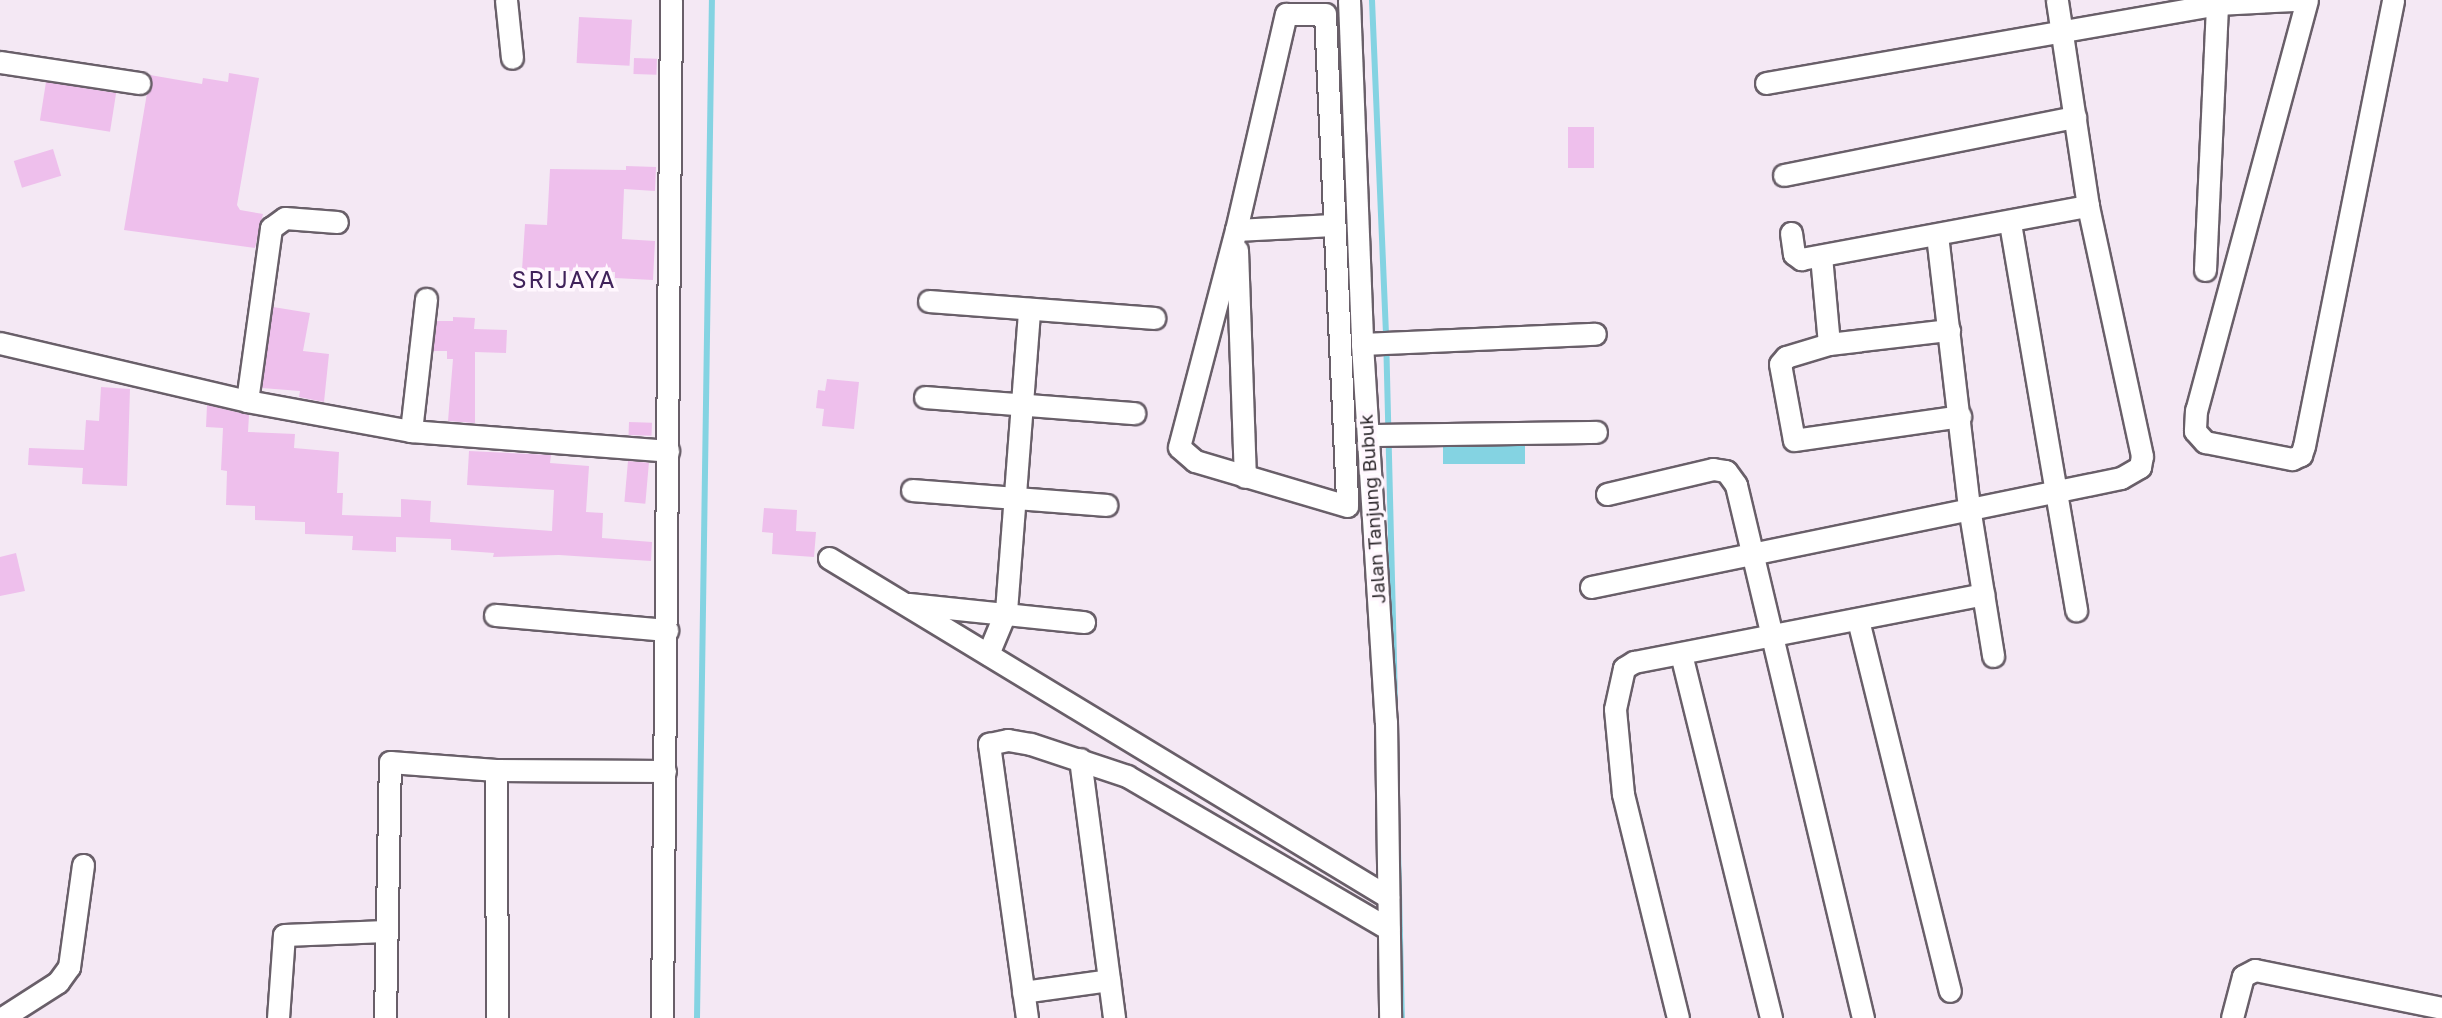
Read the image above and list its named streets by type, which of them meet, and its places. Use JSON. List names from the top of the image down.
{
  "streets": {
    "street": ["Jalan Tanjung Bubuk"]
  },
  "districts": ["SRIJAYA"]
}
